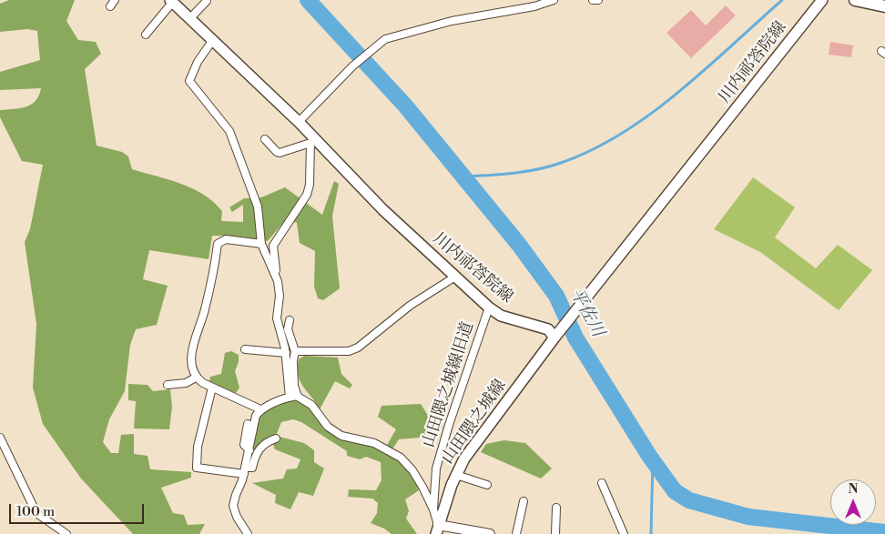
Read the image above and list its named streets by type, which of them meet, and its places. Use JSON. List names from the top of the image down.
{
  "streets": {
    "main road": ["川内祁答院線", "山田隈之城線"],
    "street": ["山田隈之城線旧道"]
  },
  "crossings": [
    ["川内祁答院線", "山田隈之城線旧道"],
    ["川内祁答院線", "山田隈之城線"],
    ["山田隈之城線旧道", "山田隈之城線"]
  ],
  "water": ["平佐川"],
  "scale_bar": "100 m",
  "north": "top"
}
